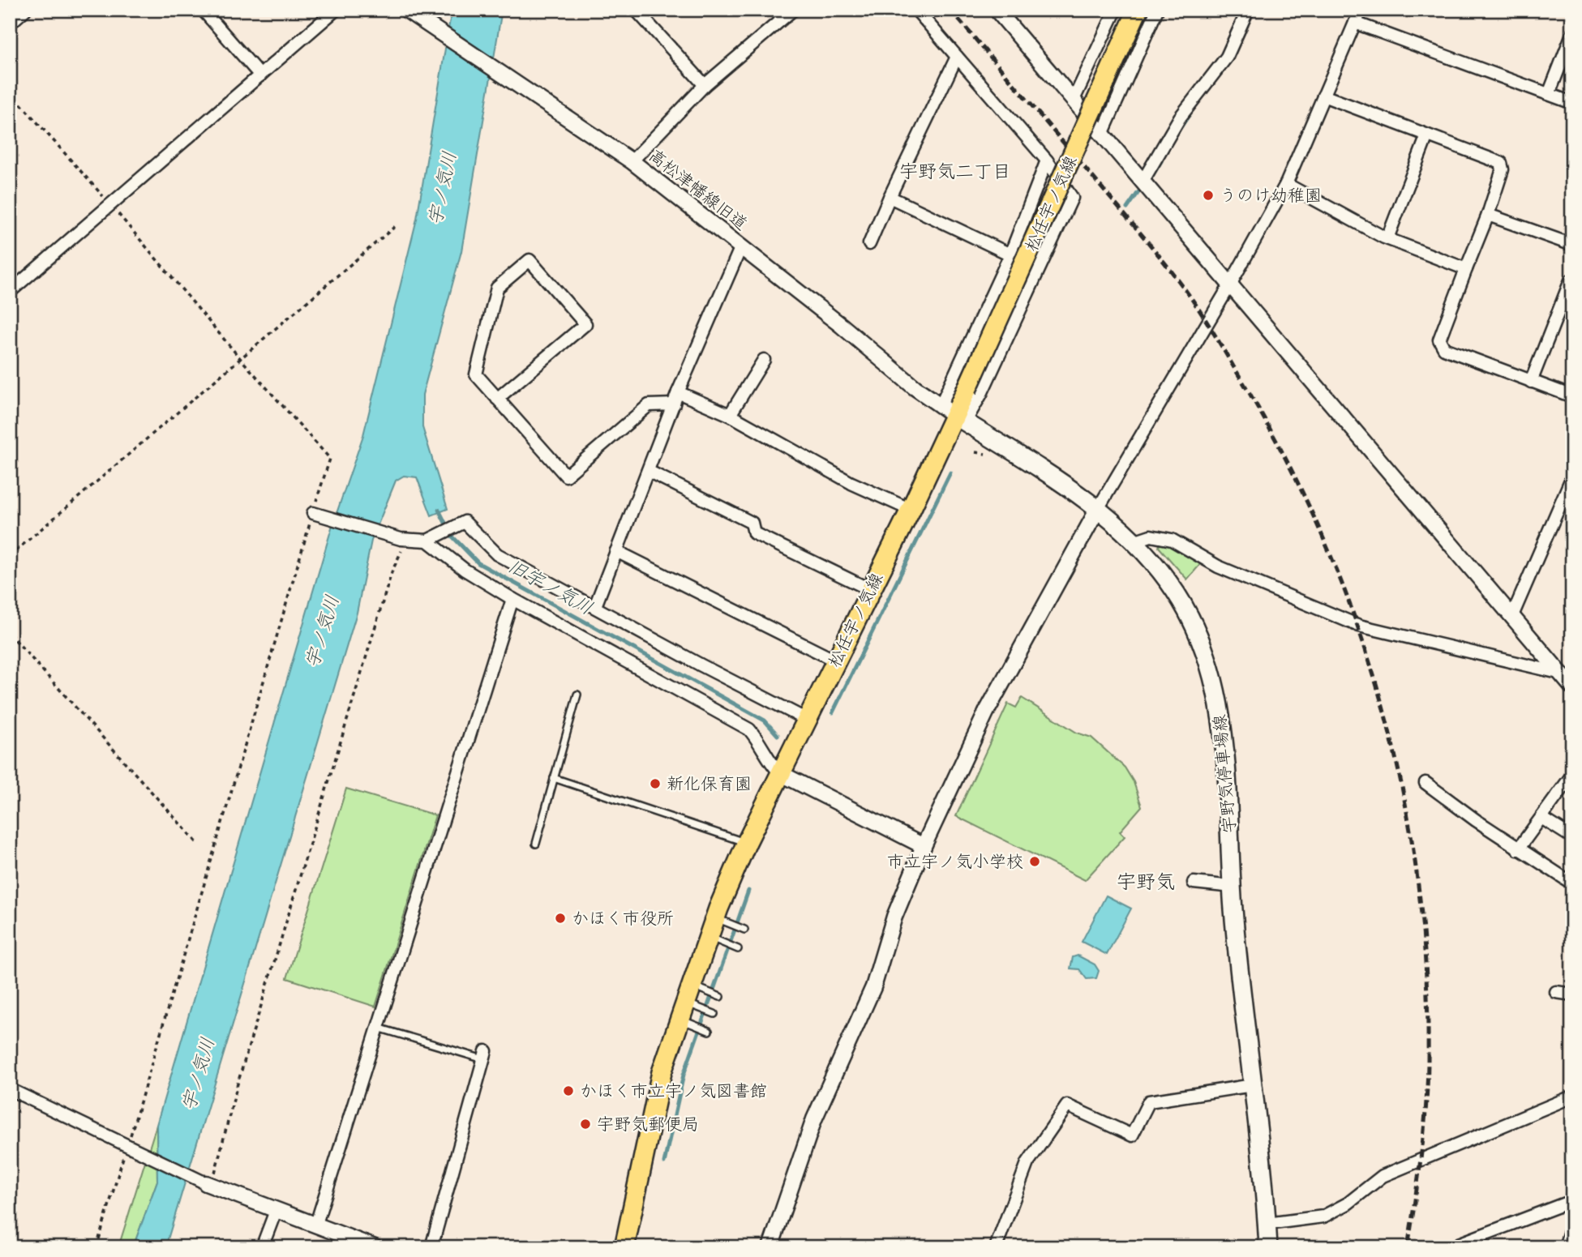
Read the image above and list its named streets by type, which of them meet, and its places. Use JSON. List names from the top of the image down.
{
  "streets": {
    "main road": ["松任宇ノ気線", "宇野気停車場線"],
    "street": ["高松津幡線旧道"]
  },
  "crossings": [
    ["高松津幡線旧道", "松任宇ノ気線"],
    ["高松津幡線旧道", "宇野気停車場線"],
    ["松任宇ノ気線", "宇野気停車場線"]
  ],
  "districts": ["宇野気二丁目", "宇野気"],
  "water": ["宇ノ気川", "旧宇ノ気川"],
  "places": [
    "うのけ幼稚園",
    "新化保育園",
    "市立宇ノ気小学校",
    "かほく市役所",
    "かほく市立宇ノ気図書館",
    "宇野気郵便局"
  ]
}
